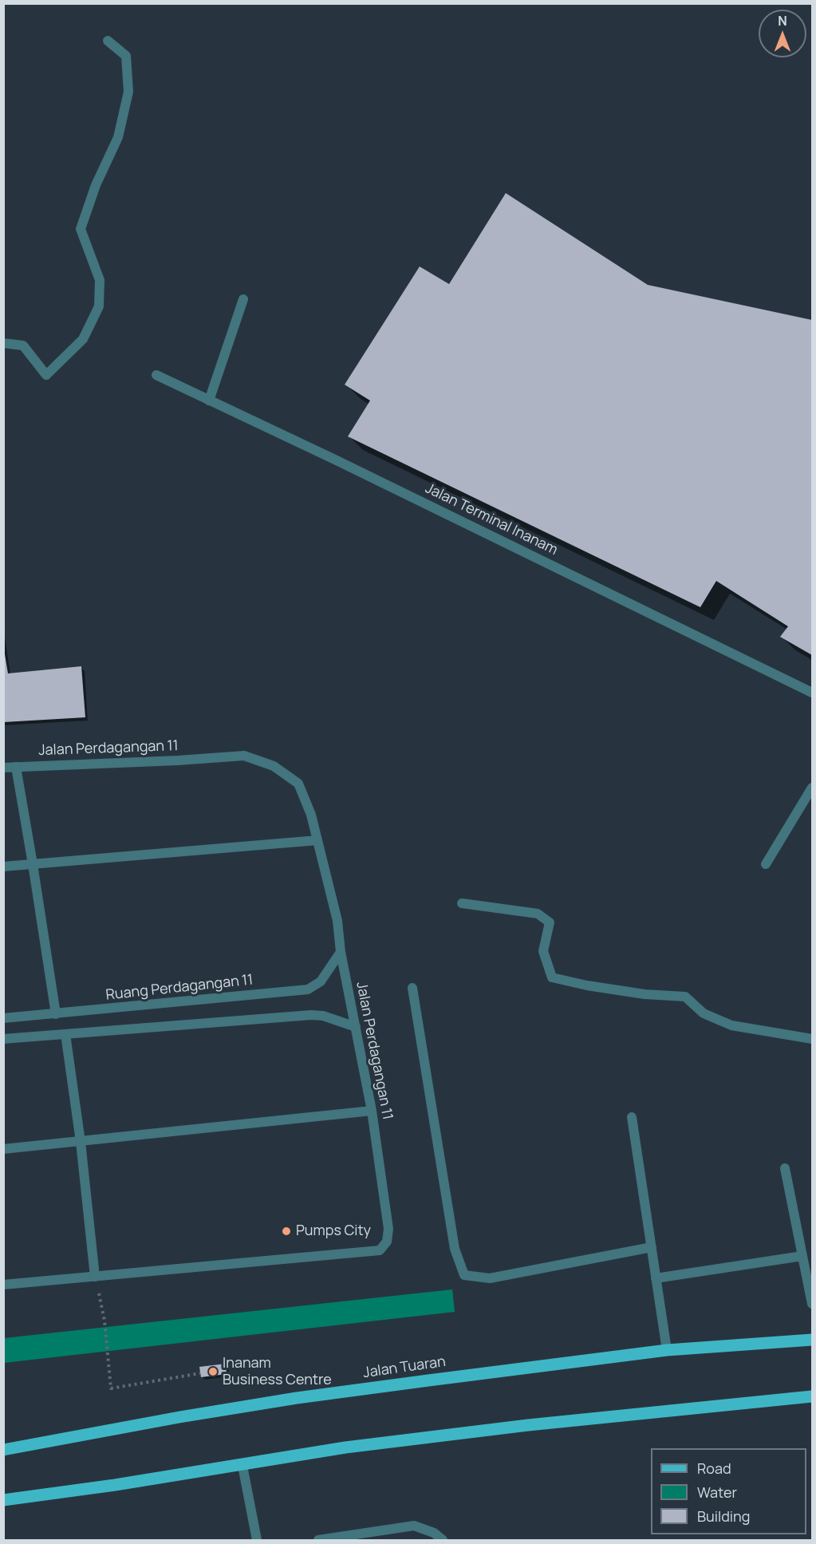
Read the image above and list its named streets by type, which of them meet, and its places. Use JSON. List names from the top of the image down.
{
  "streets": {
    "main road": ["Jalan Tuaran"],
    "street": ["Jalan Terminal Inanam", "Jalan Perdagangan 11", "Ruang Perdagangan 11"]
  },
  "crossings": [
    ["Jalan Perdagangan 11", "Ruang Perdagangan 11"]
  ],
  "places": ["Pumps City", "Inanam Business Centre"],
  "legend": ["Road", "Water", "Building"],
  "north": "top"
}
